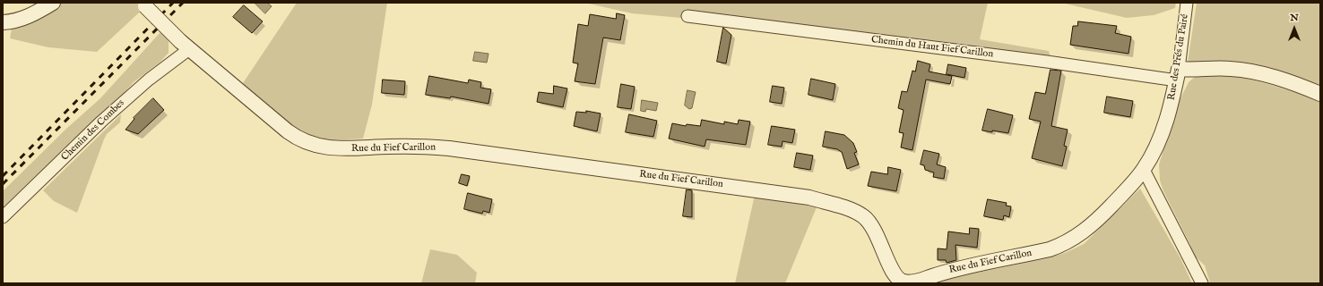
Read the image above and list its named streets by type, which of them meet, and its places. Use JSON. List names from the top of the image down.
{
  "streets": {
    "street": [
      "Chemin du Haut Fief Carillon",
      "Rue des Prés du Pairé",
      "Chemin des Combes",
      "Rue du Fief Carillon"
    ]
  },
  "crossings": [
    ["Chemin du Haut Fief Carillon", "Rue des Prés du Pairé"],
    ["Rue des Prés du Pairé", "Rue du Fief Carillon"],
    ["Chemin des Combes", "Rue du Fief Carillon"]
  ],
  "north": "top"
}
